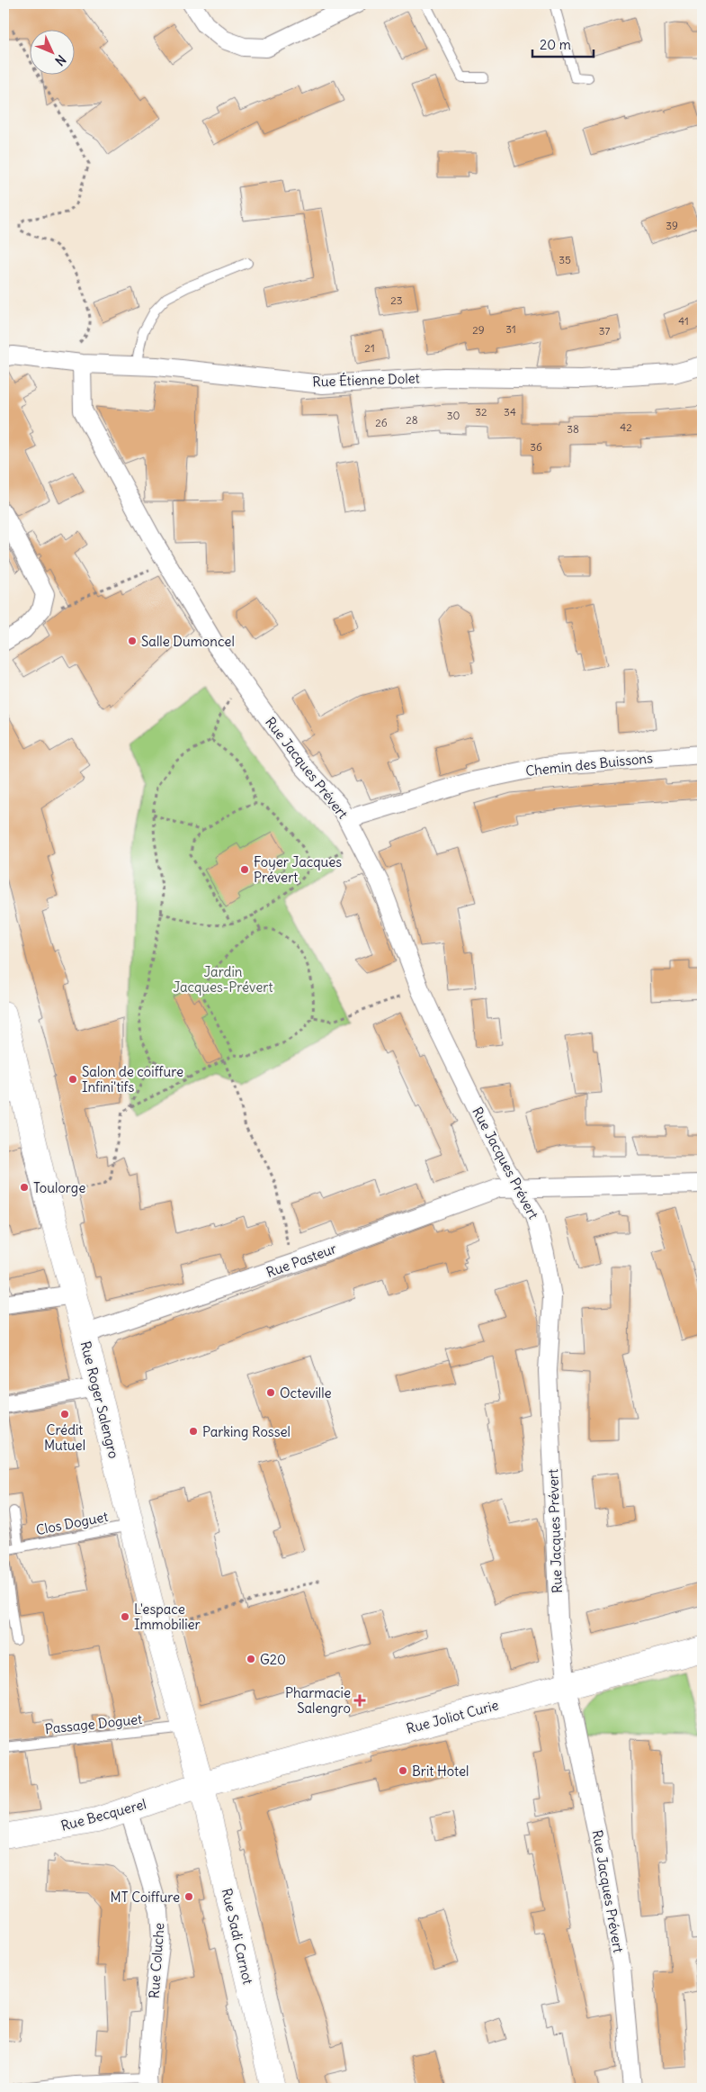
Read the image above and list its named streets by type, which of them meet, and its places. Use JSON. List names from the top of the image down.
{
  "streets": {
    "main road": [
      "Rue Roger Salengro",
      "Rue Joliot Curie",
      "Rue Becquerel",
      "Rue Sadi Carnot"
    ],
    "street": [
      "Rue Étienne Dolet",
      "Chemin des Buissons",
      "Rue Jacques Prévert",
      "Rue Pasteur",
      "Rue Coluche"
    ],
    "lane": ["Clos Doguet", "Passage Doguet"]
  },
  "crossings": [
    ["Rue Étienne Dolet", "Rue Jacques Prévert"],
    ["Chemin des Buissons", "Rue Jacques Prévert"],
    ["Rue Jacques Prévert", "Rue Pasteur"],
    ["Rue Jacques Prévert", "Rue Joliot Curie"],
    ["Rue Pasteur", "Rue Roger Salengro"],
    ["Rue Roger Salengro", "Clos Doguet"],
    ["Rue Roger Salengro", "Rue Joliot Curie"],
    ["Rue Roger Salengro", "Passage Doguet"],
    ["Rue Roger Salengro", "Rue Becquerel"],
    ["Rue Roger Salengro", "Rue Sadi Carnot"],
    ["Rue Joliot Curie", "Rue Becquerel"],
    ["Rue Joliot Curie", "Rue Sadi Carnot"],
    ["Rue Becquerel", "Rue Sadi Carnot"],
    ["Rue Becquerel", "Rue Coluche"]
  ],
  "parks": ["Jardin Jacques-Prévert"],
  "places": {
    "other": [
      "Salle Dumoncel",
      "Foyer Jacques Prévert",
      "Salon de coiffure Infini'tifs",
      "Toulorge",
      "Octeville",
      "Crédit Mutuel",
      "Parking Rossel",
      "L'espace Immobilier",
      "G20",
      "Brit Hotel",
      "MT Coiffure"
    ],
    "health": ["Pharmacie Salengro"]
  },
  "house_numbers": [
    "39",
    "35",
    "23",
    "41",
    "31",
    "29",
    "37",
    "21",
    "32",
    "34",
    "30",
    "28",
    "26",
    "42",
    "38",
    "36"
  ],
  "scale_bar": "20 m",
  "north": "bottom right"
}
